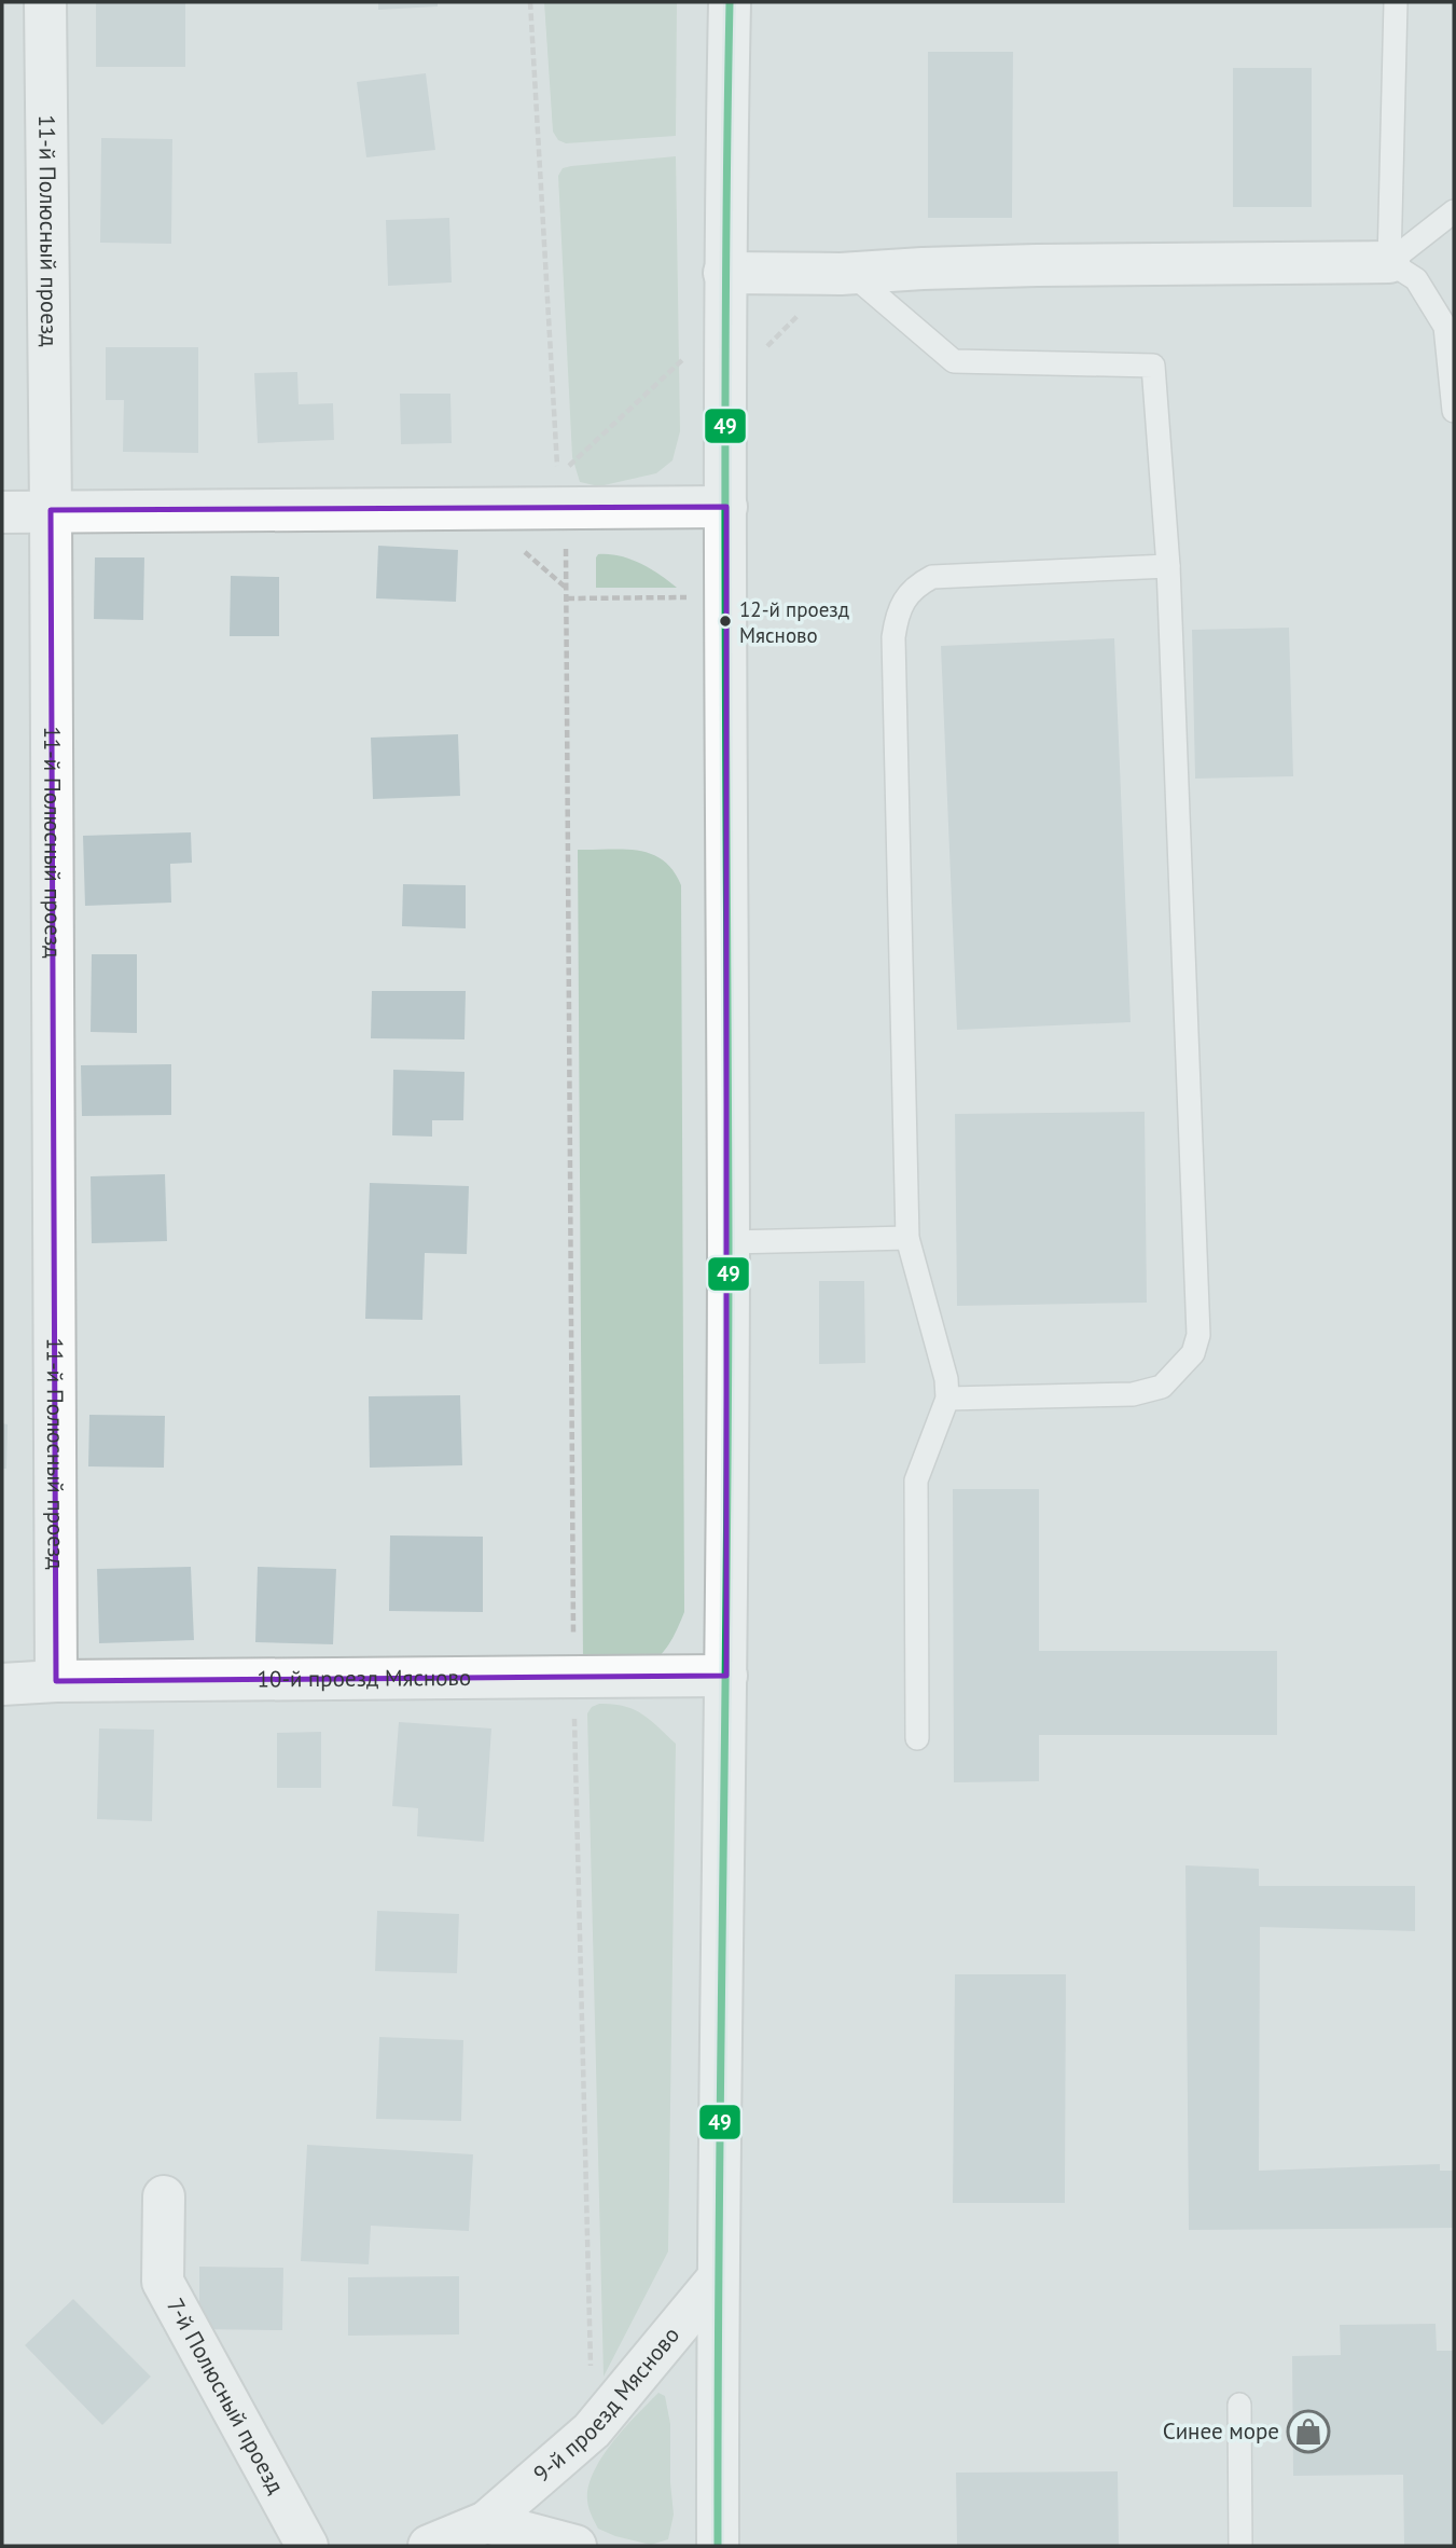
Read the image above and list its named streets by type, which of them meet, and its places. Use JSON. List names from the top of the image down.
{
  "streets": {
    "street": [
      "11-й Полюсный проезд",
      "10-й проезд Мясново",
      "7-й Полюсный проезд",
      "9-й проезд Мясново"
    ]
  },
  "crossings": [
    ["11-й Полюсный проезд", "10-й проезд Мясново"]
  ],
  "places": {
    "other": ["12-й проезд Мясново"],
    "shop": ["Синее море"]
  },
  "lines": ["transit line 49"]
}
